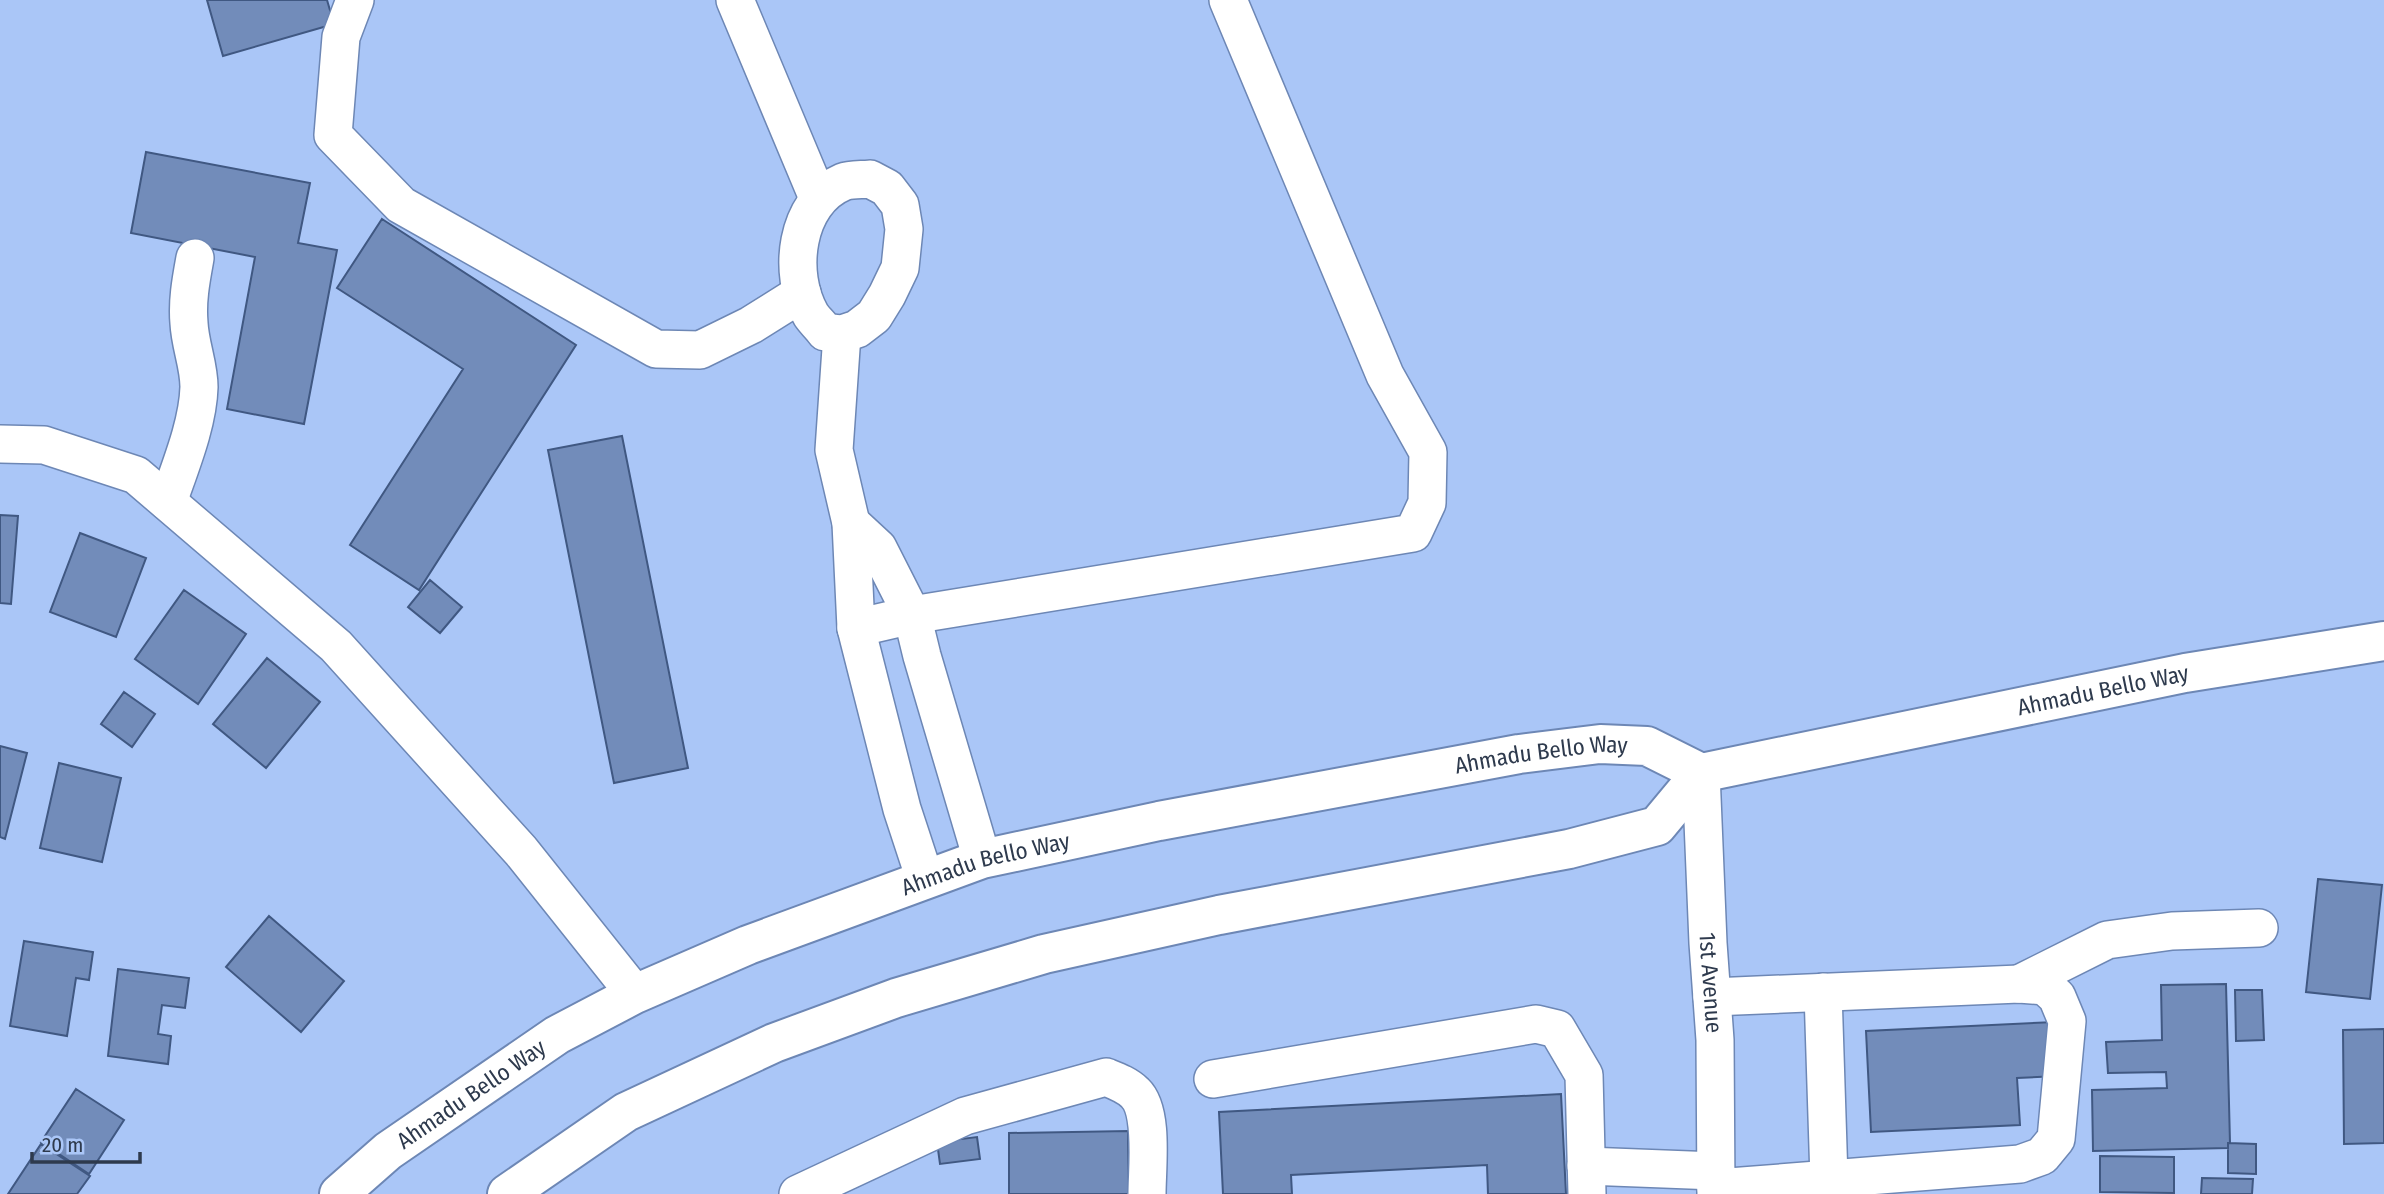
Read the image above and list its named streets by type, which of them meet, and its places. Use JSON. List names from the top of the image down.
{
  "streets": {
    "main road": ["Ahmadu Bello Way"],
    "street": ["1st Avenue"]
  },
  "crossings": [
    ["Ahmadu Bello Way", "1st Avenue"]
  ],
  "scale_bar": "20 m"
}
